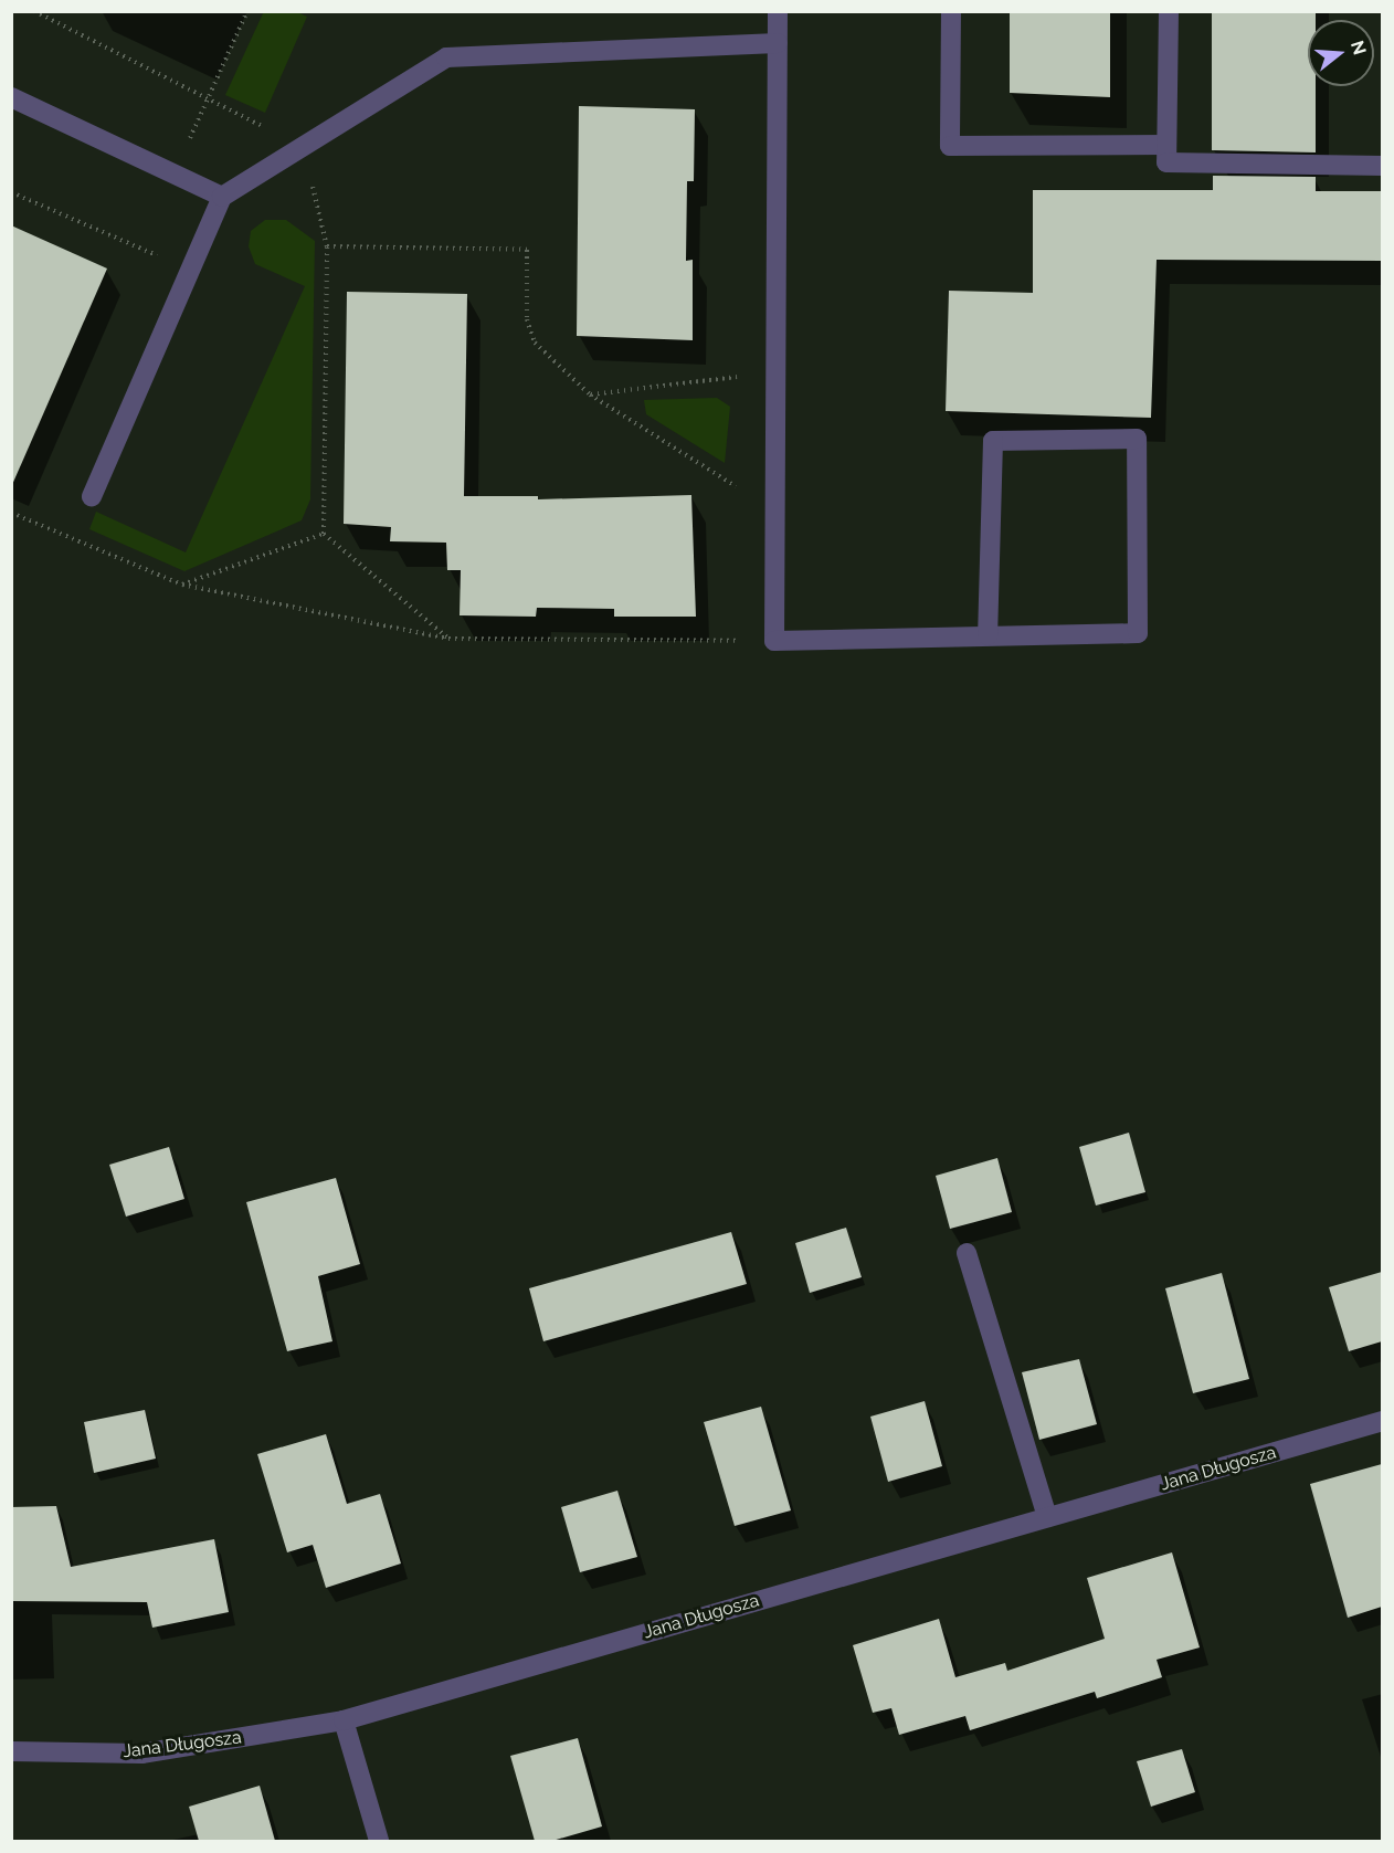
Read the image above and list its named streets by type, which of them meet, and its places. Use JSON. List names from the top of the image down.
{
  "streets": {
    "street": ["Jana Długosza"]
  },
  "north": "right"
}
